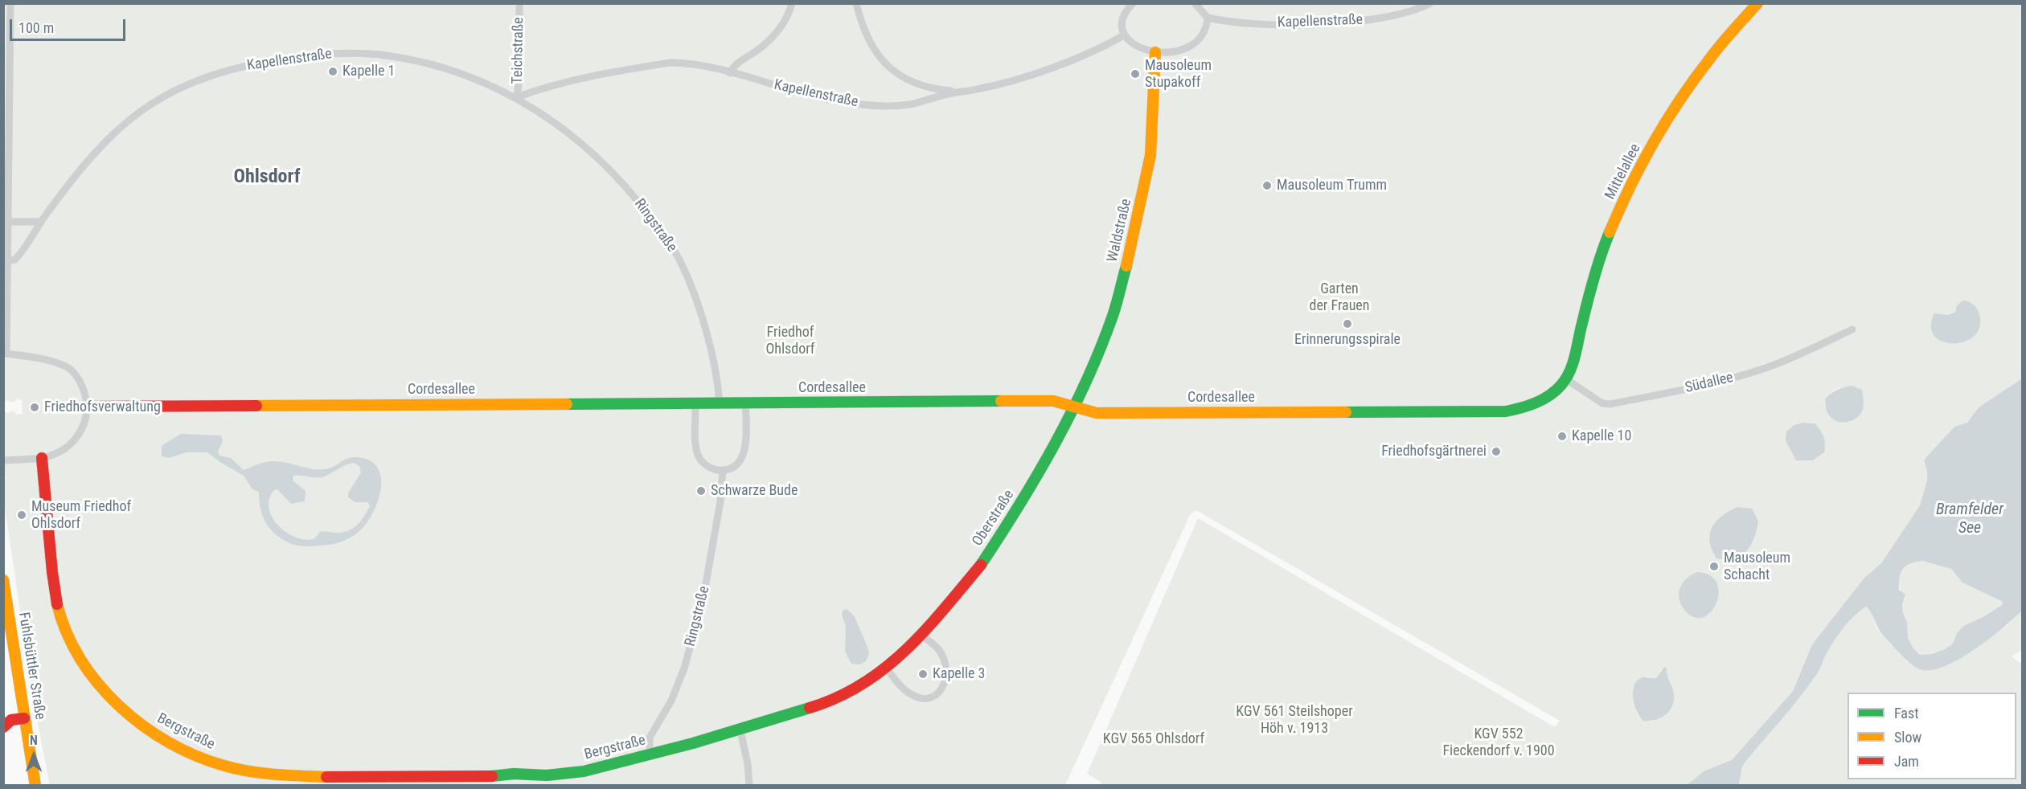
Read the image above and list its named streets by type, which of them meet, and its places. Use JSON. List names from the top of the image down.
{
  "streets": {
    "street": [
      "Kapellenstraße",
      "Teichstraße",
      "Mittelallee",
      "Ringstraße",
      "Waldstraße",
      "Südallee",
      "Cordesallee",
      "Oberstraße",
      "Fuhlsbüttler Straße",
      "Bergstraße"
    ]
  },
  "crossings": [
    ["Kapellenstraße", "Teichstraße"],
    ["Kapellenstraße", "Ringstraße"],
    ["Teichstraße", "Ringstraße"],
    ["Mittelallee", "Südallee"],
    ["Mittelallee", "Cordesallee"],
    ["Ringstraße", "Cordesallee"],
    ["Ringstraße", "Bergstraße"],
    ["Waldstraße", "Cordesallee"],
    ["Waldstraße", "Oberstraße"],
    ["Südallee", "Cordesallee"],
    ["Cordesallee", "Oberstraße"],
    ["Oberstraße", "Bergstraße"]
  ],
  "districts": ["Ohlsdorf"],
  "water": ["Bramfelder See"],
  "parks": [
    "Garten der Frauen",
    "Friedhof Ohlsdorf",
    "KGV 561 Steilshoper Höh v. 1913",
    "KGV 552 Fieckendorf v. 1900",
    "KGV 565 Ohlsdorf"
  ],
  "places": [
    "Kapelle 1",
    "Mausoleum Stupakoff",
    "Mausoleum Trumm",
    "Erinnerungsspirale",
    "Friedhofsverwaltung",
    "Kapelle 10",
    "Friedhofsgärtnerei",
    "Schwarze Bude",
    "Museum Friedhof Ohlsdorf",
    "Mausoleum Schacht",
    "Kapelle 3"
  ],
  "legend": ["Fast", "Slow", "Jam"],
  "scale_bar": "100 m",
  "north": "top"
}
